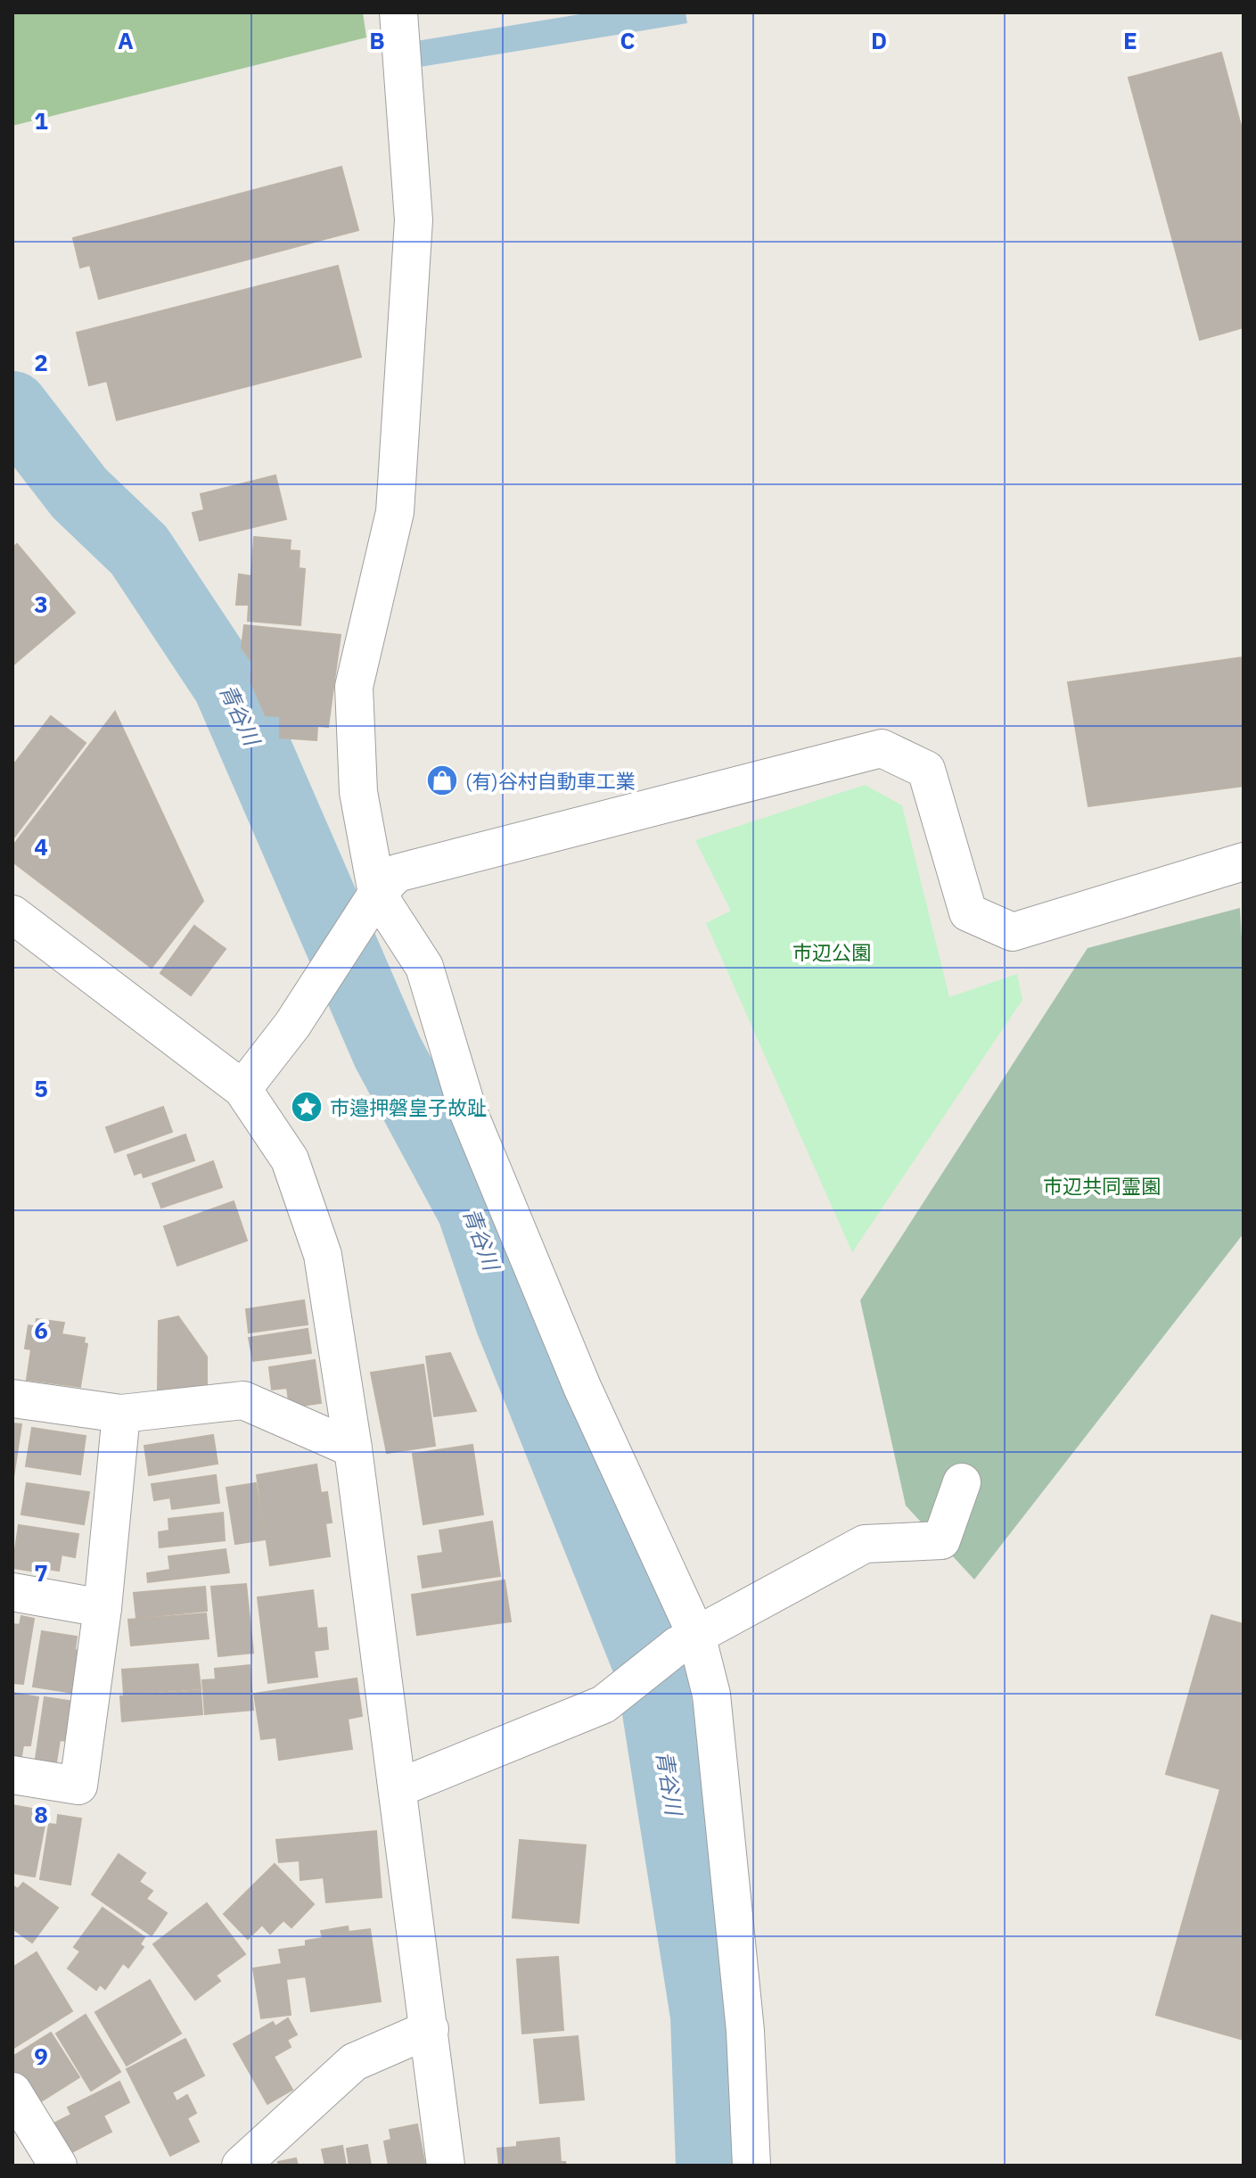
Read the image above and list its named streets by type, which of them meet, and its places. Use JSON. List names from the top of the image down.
{
  "water": ["青谷川"],
  "parks": ["市辺公園", "市辺共同霊園"],
  "places": {
    "shop": ["(有)谷村自動車工業"],
    "place": ["市邉押磐皇子故趾"]
  },
  "grid": {
    "columns": [
      "A",
      "B",
      "C",
      "D",
      "E"
    ],
    "rows": [
      "1",
      "2",
      "3",
      "4",
      "5",
      "6",
      "7",
      "8",
      "9"
    ]
  }
}
